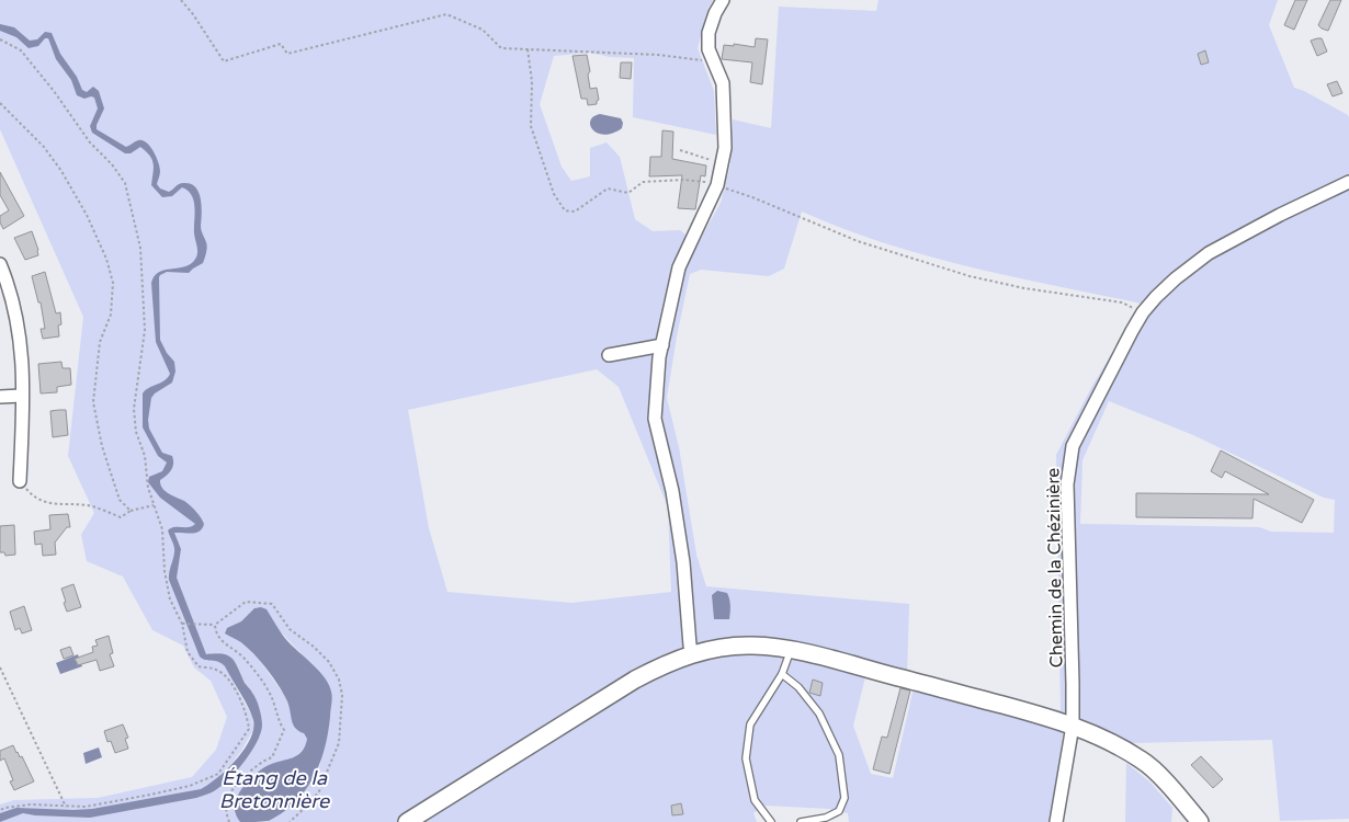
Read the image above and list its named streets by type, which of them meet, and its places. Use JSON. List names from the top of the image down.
{
  "streets": {
    "street": ["Chemin de la Chézinière"]
  },
  "water": ["Étang de la Bretonnière"]
}
